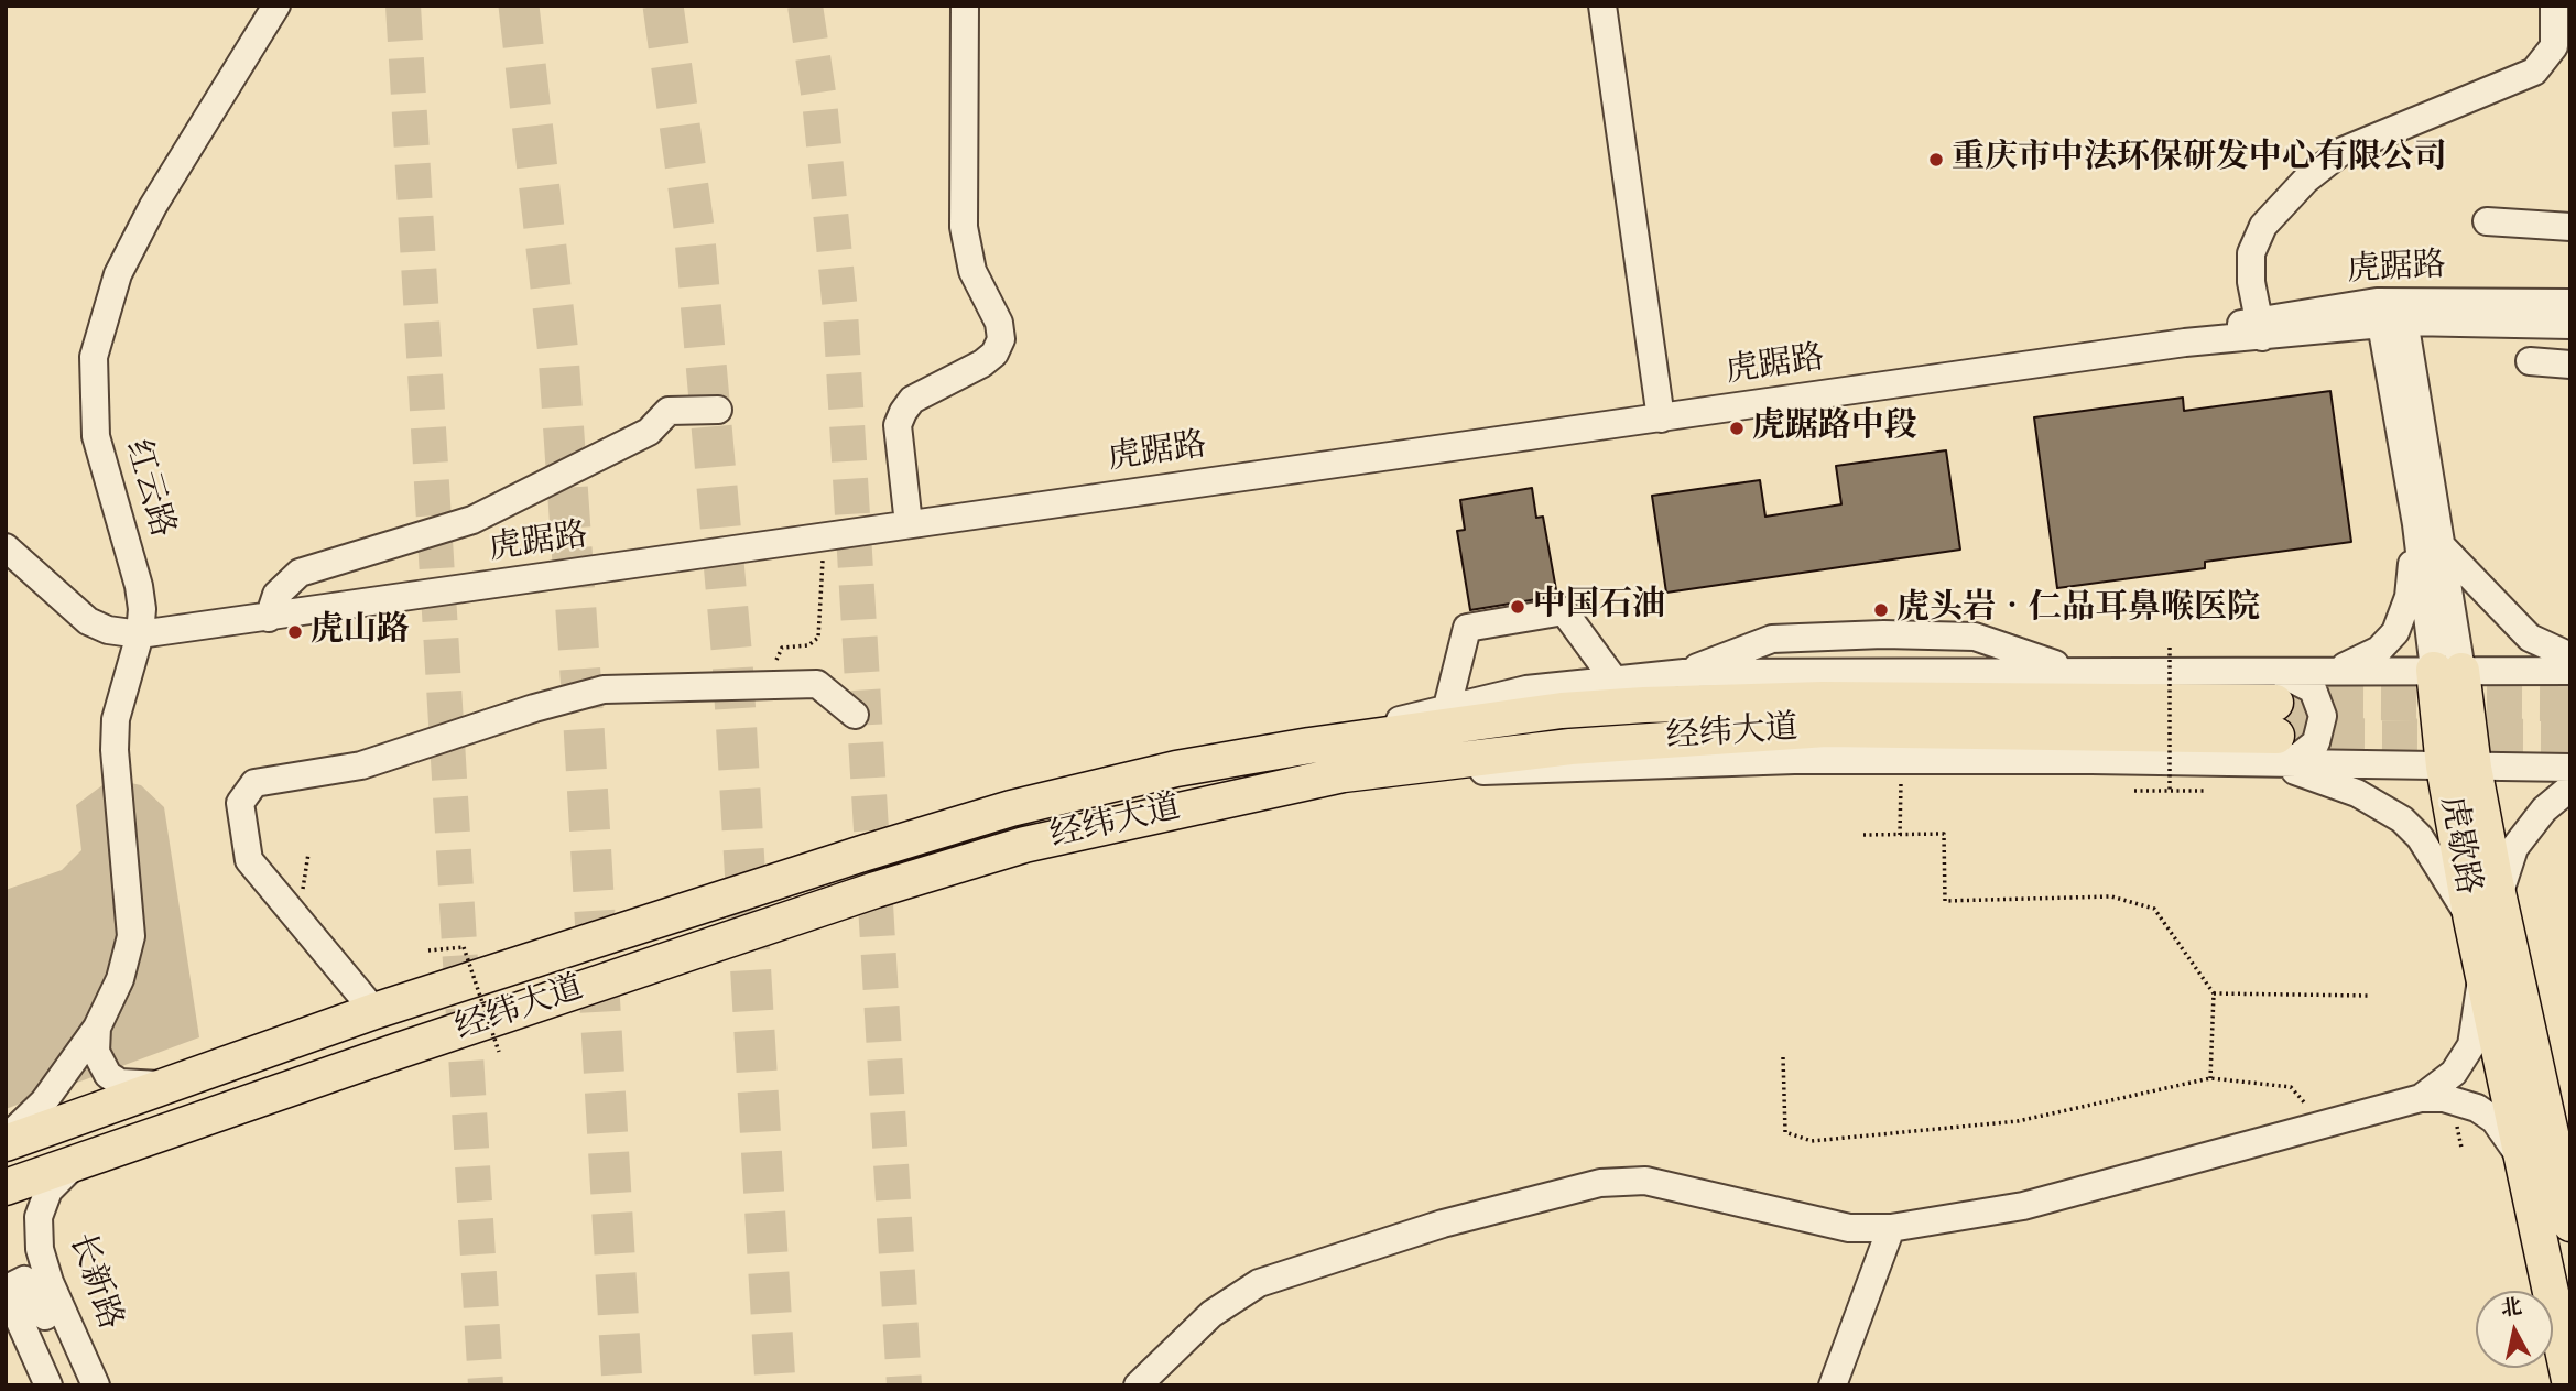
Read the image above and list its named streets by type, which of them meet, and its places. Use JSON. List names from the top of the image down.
{
  "streets": {
    "main road": ["经纬大道", "虎歇路"],
    "street": ["虎踞路", "红云路", "长新路"]
  },
  "crossings": [
    ["虎踞路", "红云路"],
    ["虎踞路", "虎歇路"],
    ["红云路", "经纬大道"],
    ["经纬大道", "长新路"]
  ],
  "places": [
    "重庆市中法环保研发中心有限公司",
    "虎踞路中段",
    "中国石油",
    "虎头岩‧仁品耳鼻喉医院",
    "虎山路"
  ],
  "north": "top"
}
